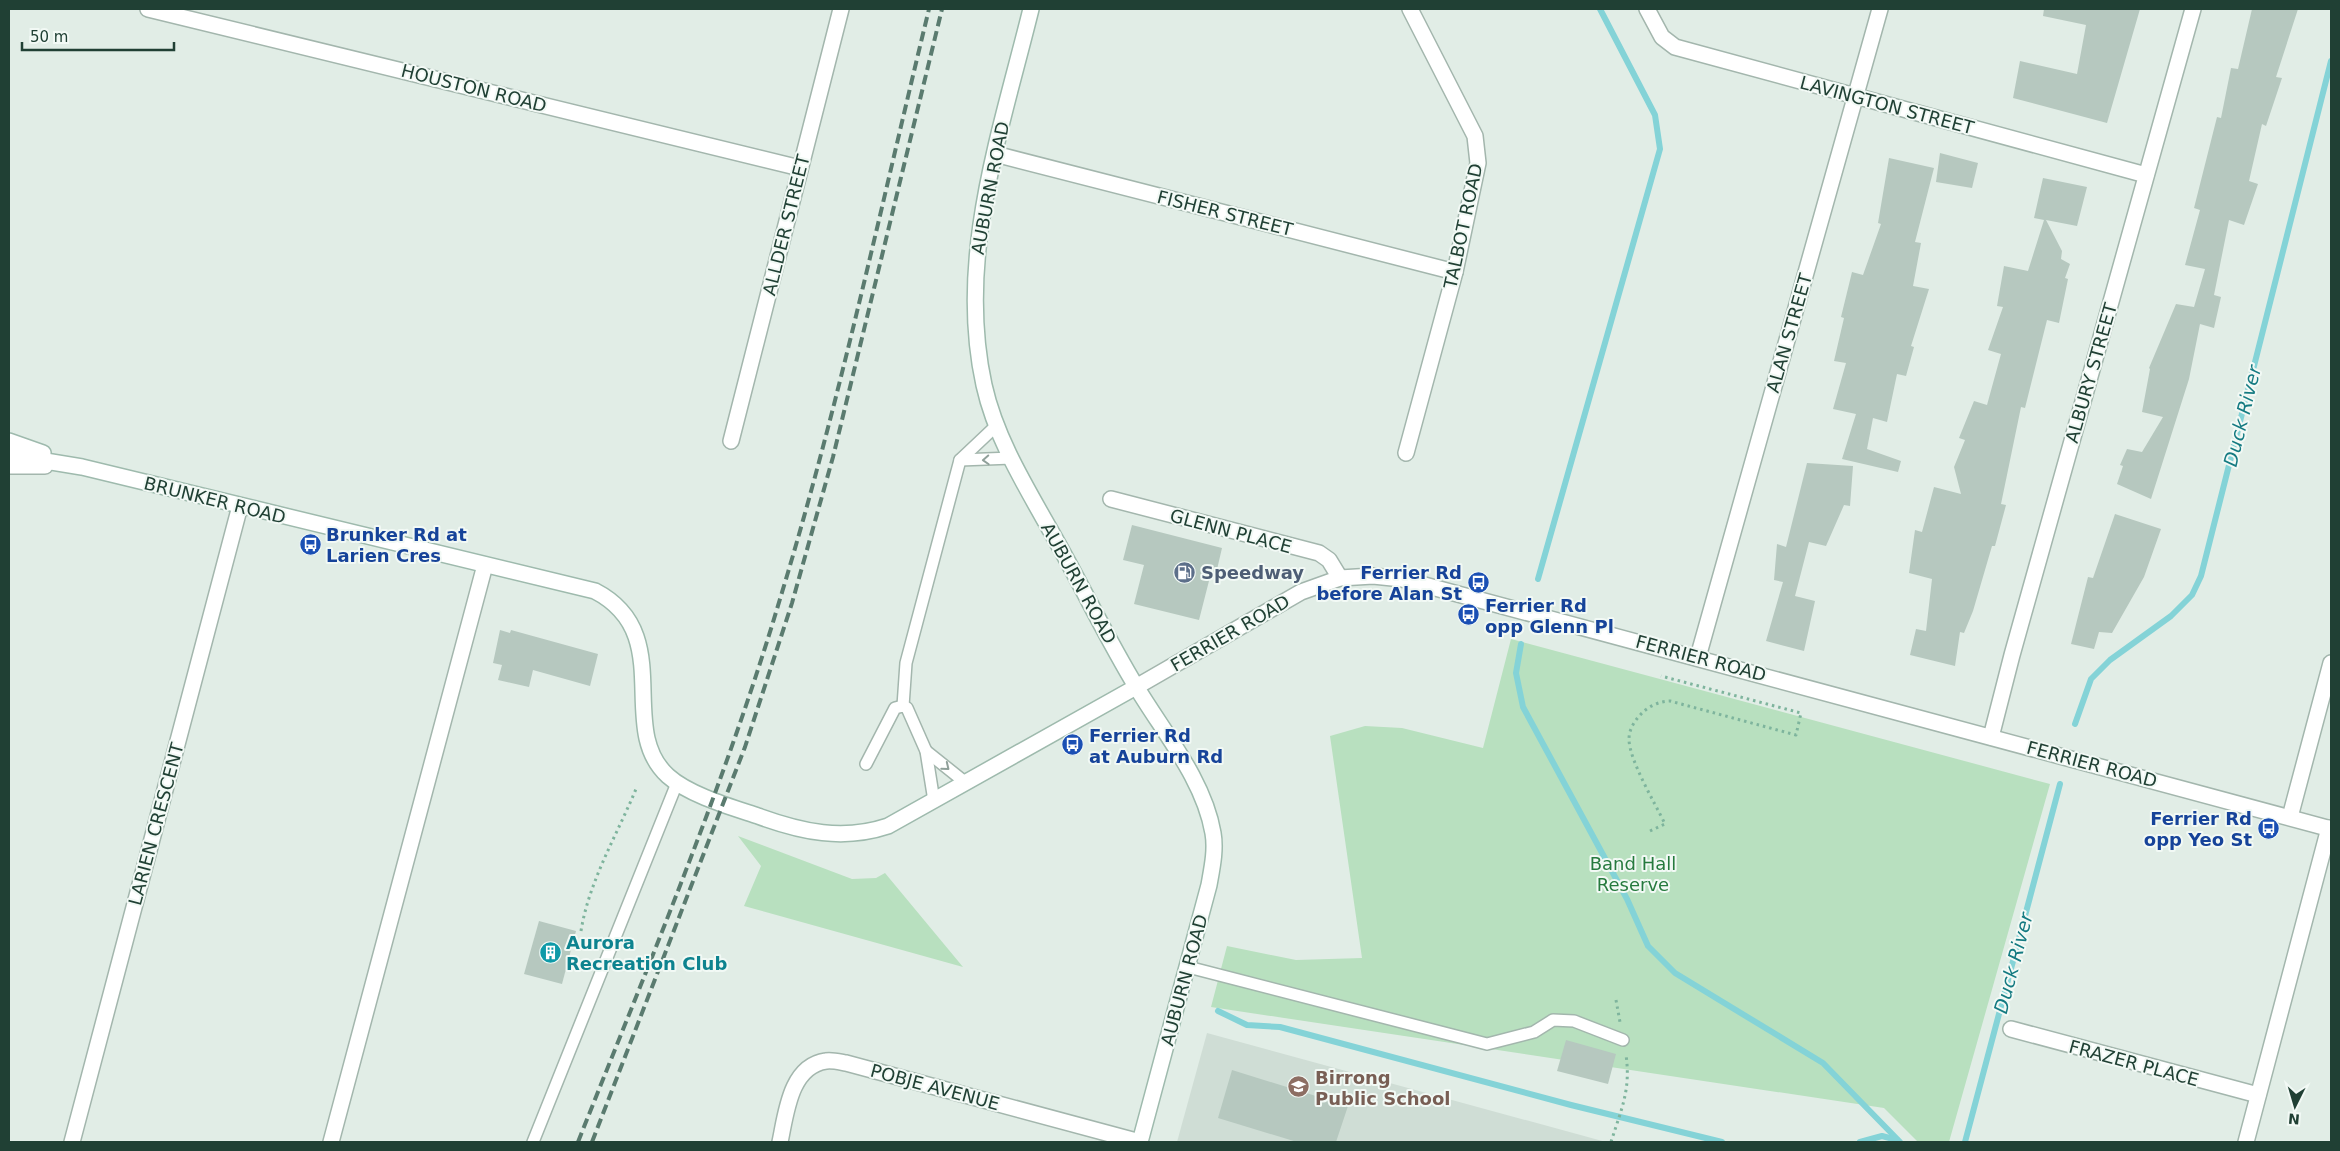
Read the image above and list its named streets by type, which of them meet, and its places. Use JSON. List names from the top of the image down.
{
  "streets": {
    "street": [
      "HOUSTON ROAD",
      "LAVINGTON STREET",
      "AUBURN ROAD",
      "FISHER STREET",
      "ALLDER STREET",
      "TALBOT ROAD",
      "ALAN STREET",
      "ALBURY STREET",
      "BRUNKER ROAD",
      "GLENN PLACE",
      "FERRIER ROAD",
      "LARIEN CRESCENT",
      "FRAZER PLACE",
      "POBJE AVENUE"
    ]
  },
  "crossings": [
    ["HOUSTON ROAD", "ALLDER STREET"],
    ["LAVINGTON STREET", "ALAN STREET"],
    ["LAVINGTON STREET", "ALBURY STREET"],
    ["AUBURN ROAD", "FISHER STREET"],
    ["AUBURN ROAD", "FERRIER ROAD"],
    ["AUBURN ROAD", "POBJE AVENUE"],
    ["FISHER STREET", "TALBOT ROAD"],
    ["ALAN STREET", "FERRIER ROAD"],
    ["ALBURY STREET", "FERRIER ROAD"],
    ["BRUNKER ROAD", "FERRIER ROAD"],
    ["BRUNKER ROAD", "LARIEN CRESCENT"],
    ["GLENN PLACE", "FERRIER ROAD"]
  ],
  "water": ["Duck River"],
  "parks": ["Band Hall Reserve"],
  "places": {
    "bus stop": [
      "Brunker Rd at Larien Cres",
      "Ferrier Rd before Alan St",
      "Ferrier Rd opp Glenn Pl",
      "Ferrier Rd at Auburn Rd",
      "Ferrier Rd opp Yeo St"
    ],
    "fuel station": ["Speedway"],
    "building": ["Aurora Recreation Club"],
    "school or university": ["Birrong Public School"]
  },
  "scale_bar": "50 m",
  "north": "bottom"
}
